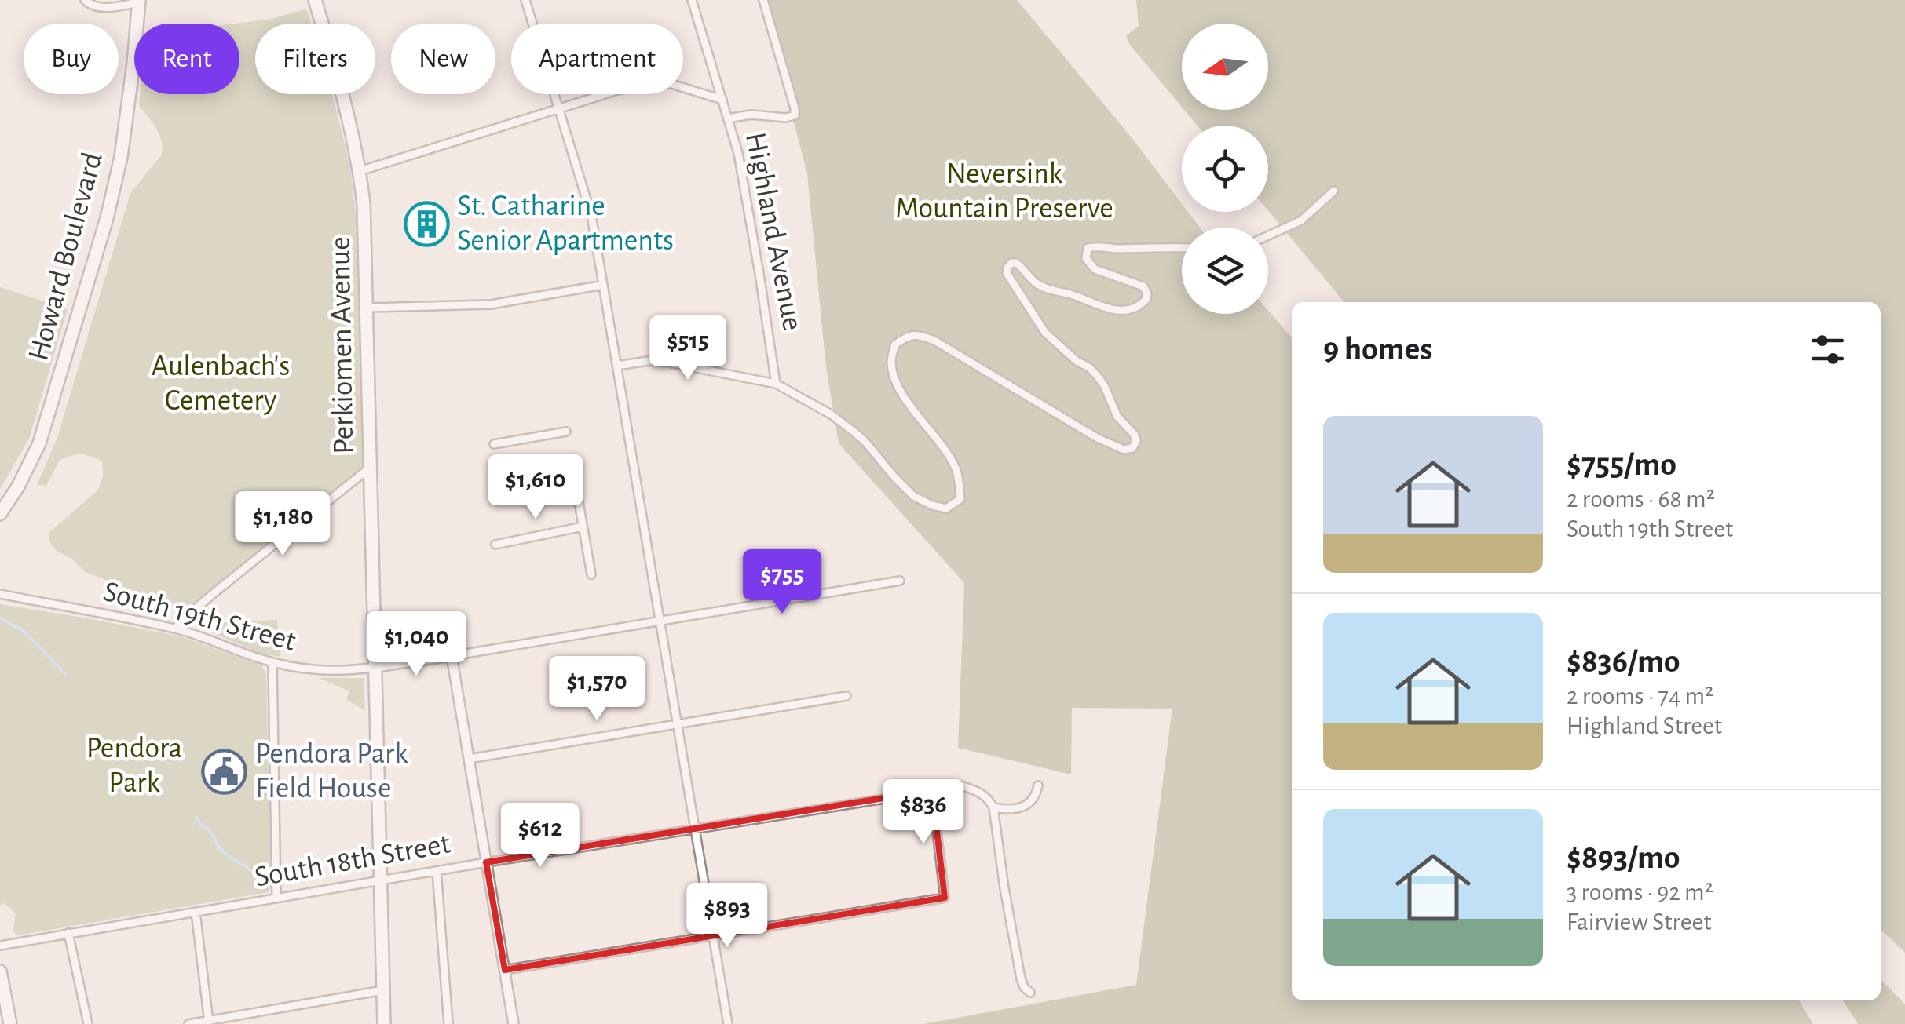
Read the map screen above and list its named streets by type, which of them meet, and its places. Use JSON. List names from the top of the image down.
{
  "streets": {
    "main road": ["Howard Boulevard", "Perkiomen Avenue"],
    "street": ["Highland Avenue", "South 19th Street", "South 18th Street"]
  },
  "crossings": [
    ["Perkiomen Avenue", "South 19th Street"],
    ["Perkiomen Avenue", "South 18th Street"]
  ],
  "parks": ["Neversink Mountain Preserve", "Aulenbach's Cemetery", "Pendora Park"],
  "places": {
    "building": ["St. Catharine Senior Apartments"],
    "public building": ["Pendora Park Field House"]
  },
  "north": "left",
  "page": {
    "chip": [
      "Buy",
      "Rent",
      "Filters",
      "New",
      "Apartment"
    ],
    "heading": "9 homes",
    "price": [
      "$515",
      "$1,610",
      "$1,180",
      "$755",
      "$1,040",
      "$1,570",
      "$836",
      "$612",
      "$893"
    ],
    "list": [
      {
        "name": "$755/mo",
        "note": "2 rooms · 68 m² · South 19th Street"
      },
      {
        "name": "$836/mo",
        "note": "2 rooms · 74 m² · Highland Street"
      },
      {
        "name": "$893/mo",
        "note": "3 rooms · 92 m² · Fairview Street"
      }
    ]
  }
}
